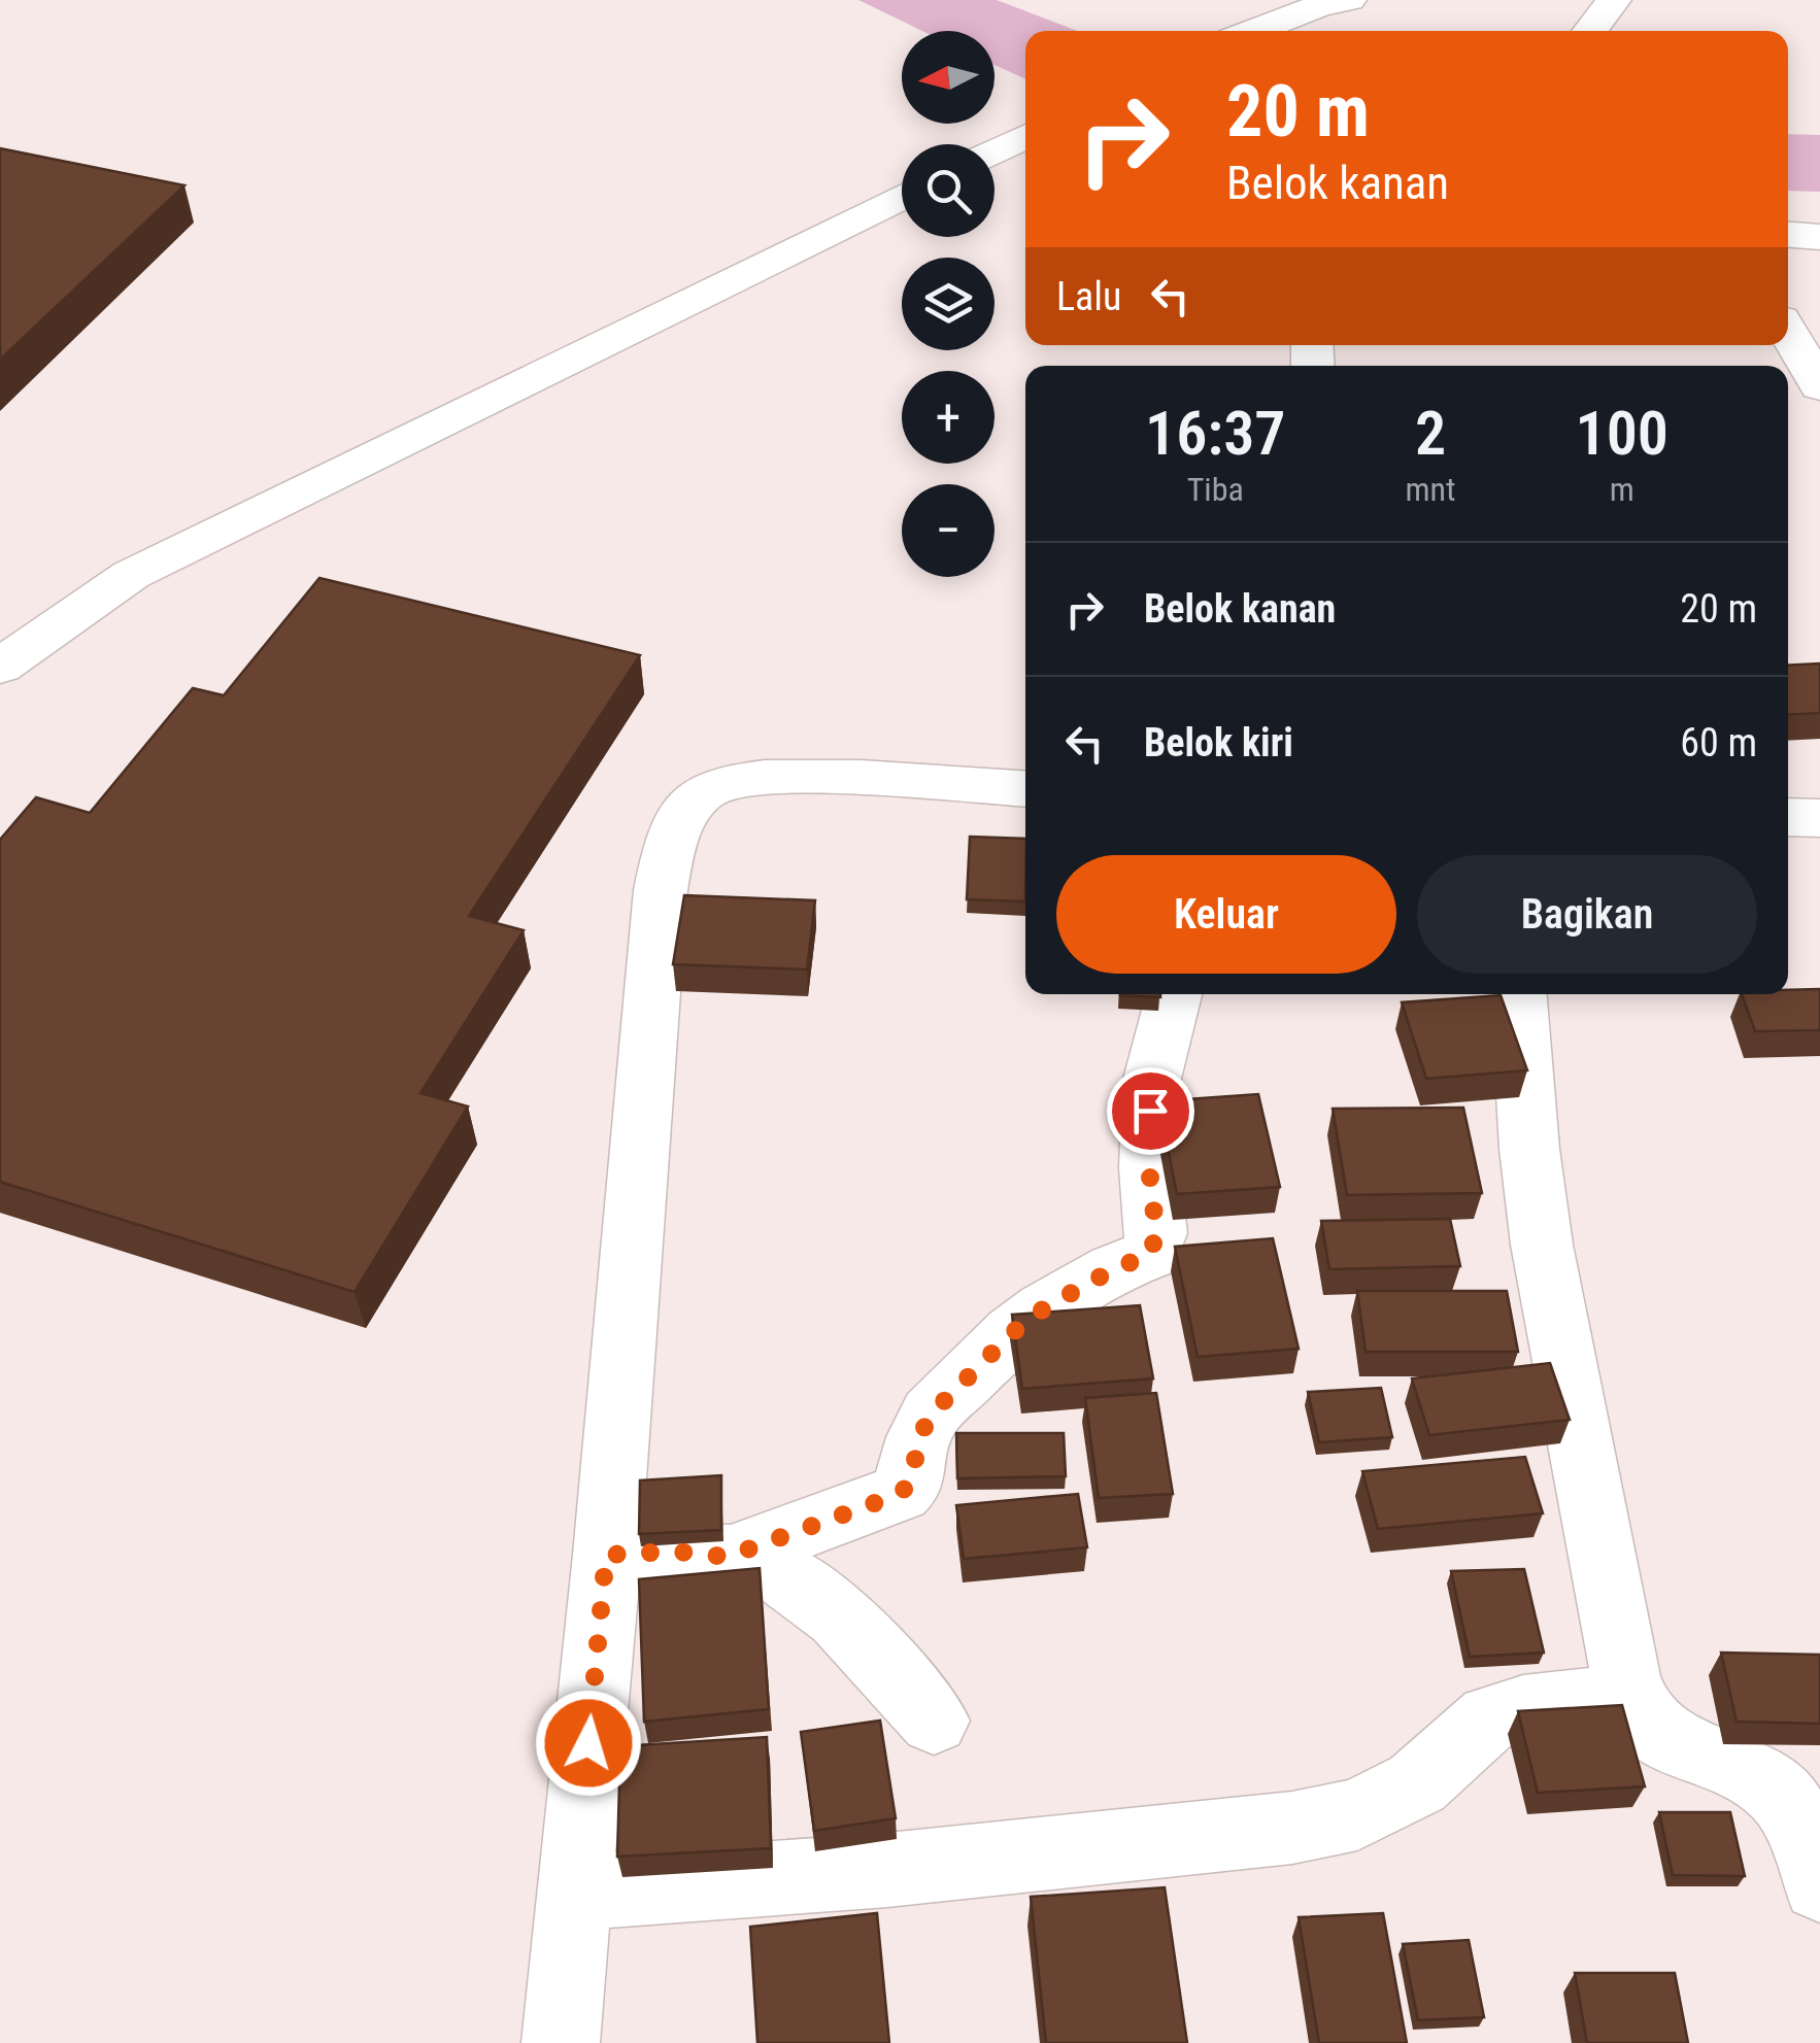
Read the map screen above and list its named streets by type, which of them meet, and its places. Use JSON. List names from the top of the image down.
{
  "north": "left",
  "page": {
    "map_buttons": ["+", "−"],
    "turn": ["20 m", "Belok kanan"],
    "then": "Lalu",
    "eta": [
      "16:37",
      "Tiba",
      "2",
      "mnt",
      "100",
      "m"
    ],
    "list": [
      {
        "name": "Belok kanan",
        "value": "20 m"
      },
      {
        "name": "Belok kiri",
        "value": "60 m"
      }
    ],
    "buttons": ["Keluar", "Bagikan"]
  }
}
